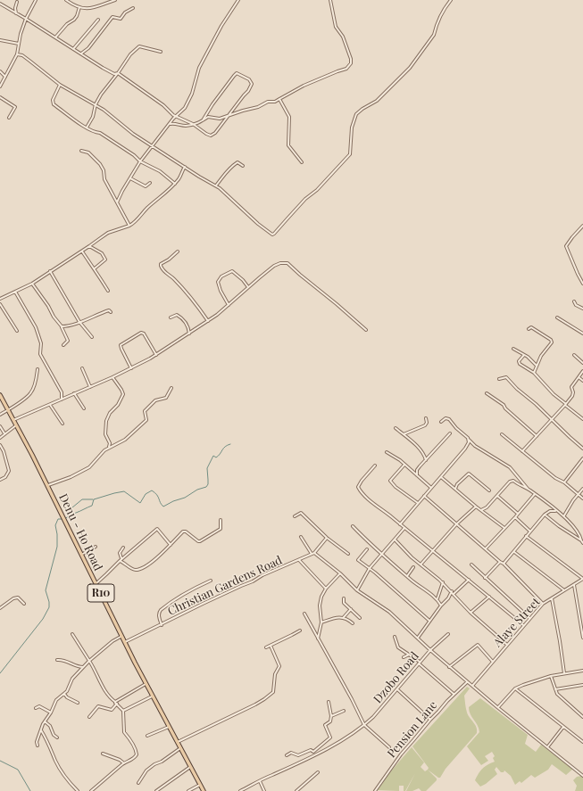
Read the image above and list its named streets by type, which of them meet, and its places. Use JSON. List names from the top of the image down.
{
  "streets": {
    "main road": ["Denu - Ho Road", "R10"],
    "street": [
      "Christian Gardens Road",
      "Alaye Street",
      "Dzobo Road",
      "Pension Lane"
    ]
  },
  "crossings": [
    ["Denu - Ho Road", "Christian Gardens Road"],
    ["Alaye Street", "Dzobo Road"],
    ["Dzobo Road", "Pension Lane"]
  ]
}
